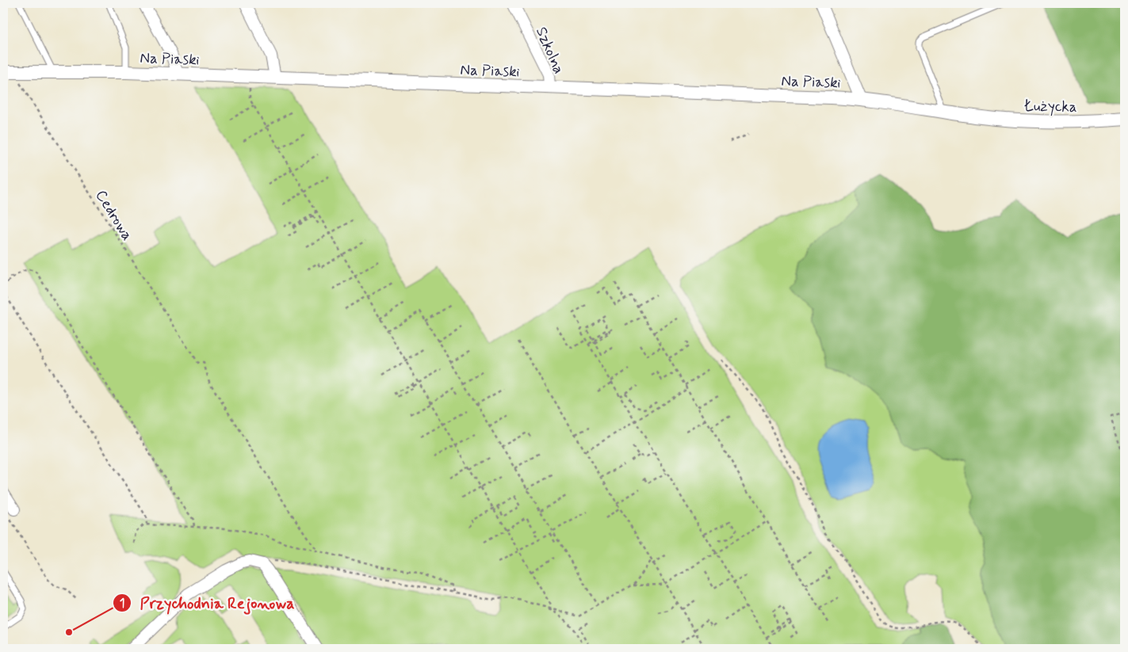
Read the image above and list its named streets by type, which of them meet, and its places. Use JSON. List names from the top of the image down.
{
  "streets": {
    "street": ["Szkolna", "Na Piaski", "Łużycka"],
    "path": ["Cedrowa"]
  },
  "crossings": [
    ["Szkolna", "Na Piaski"],
    ["Na Piaski", "Łużycka"],
    ["Na Piaski", "Cedrowa"]
  ],
  "places": ["Przychodnia Rejonowa"]
}
